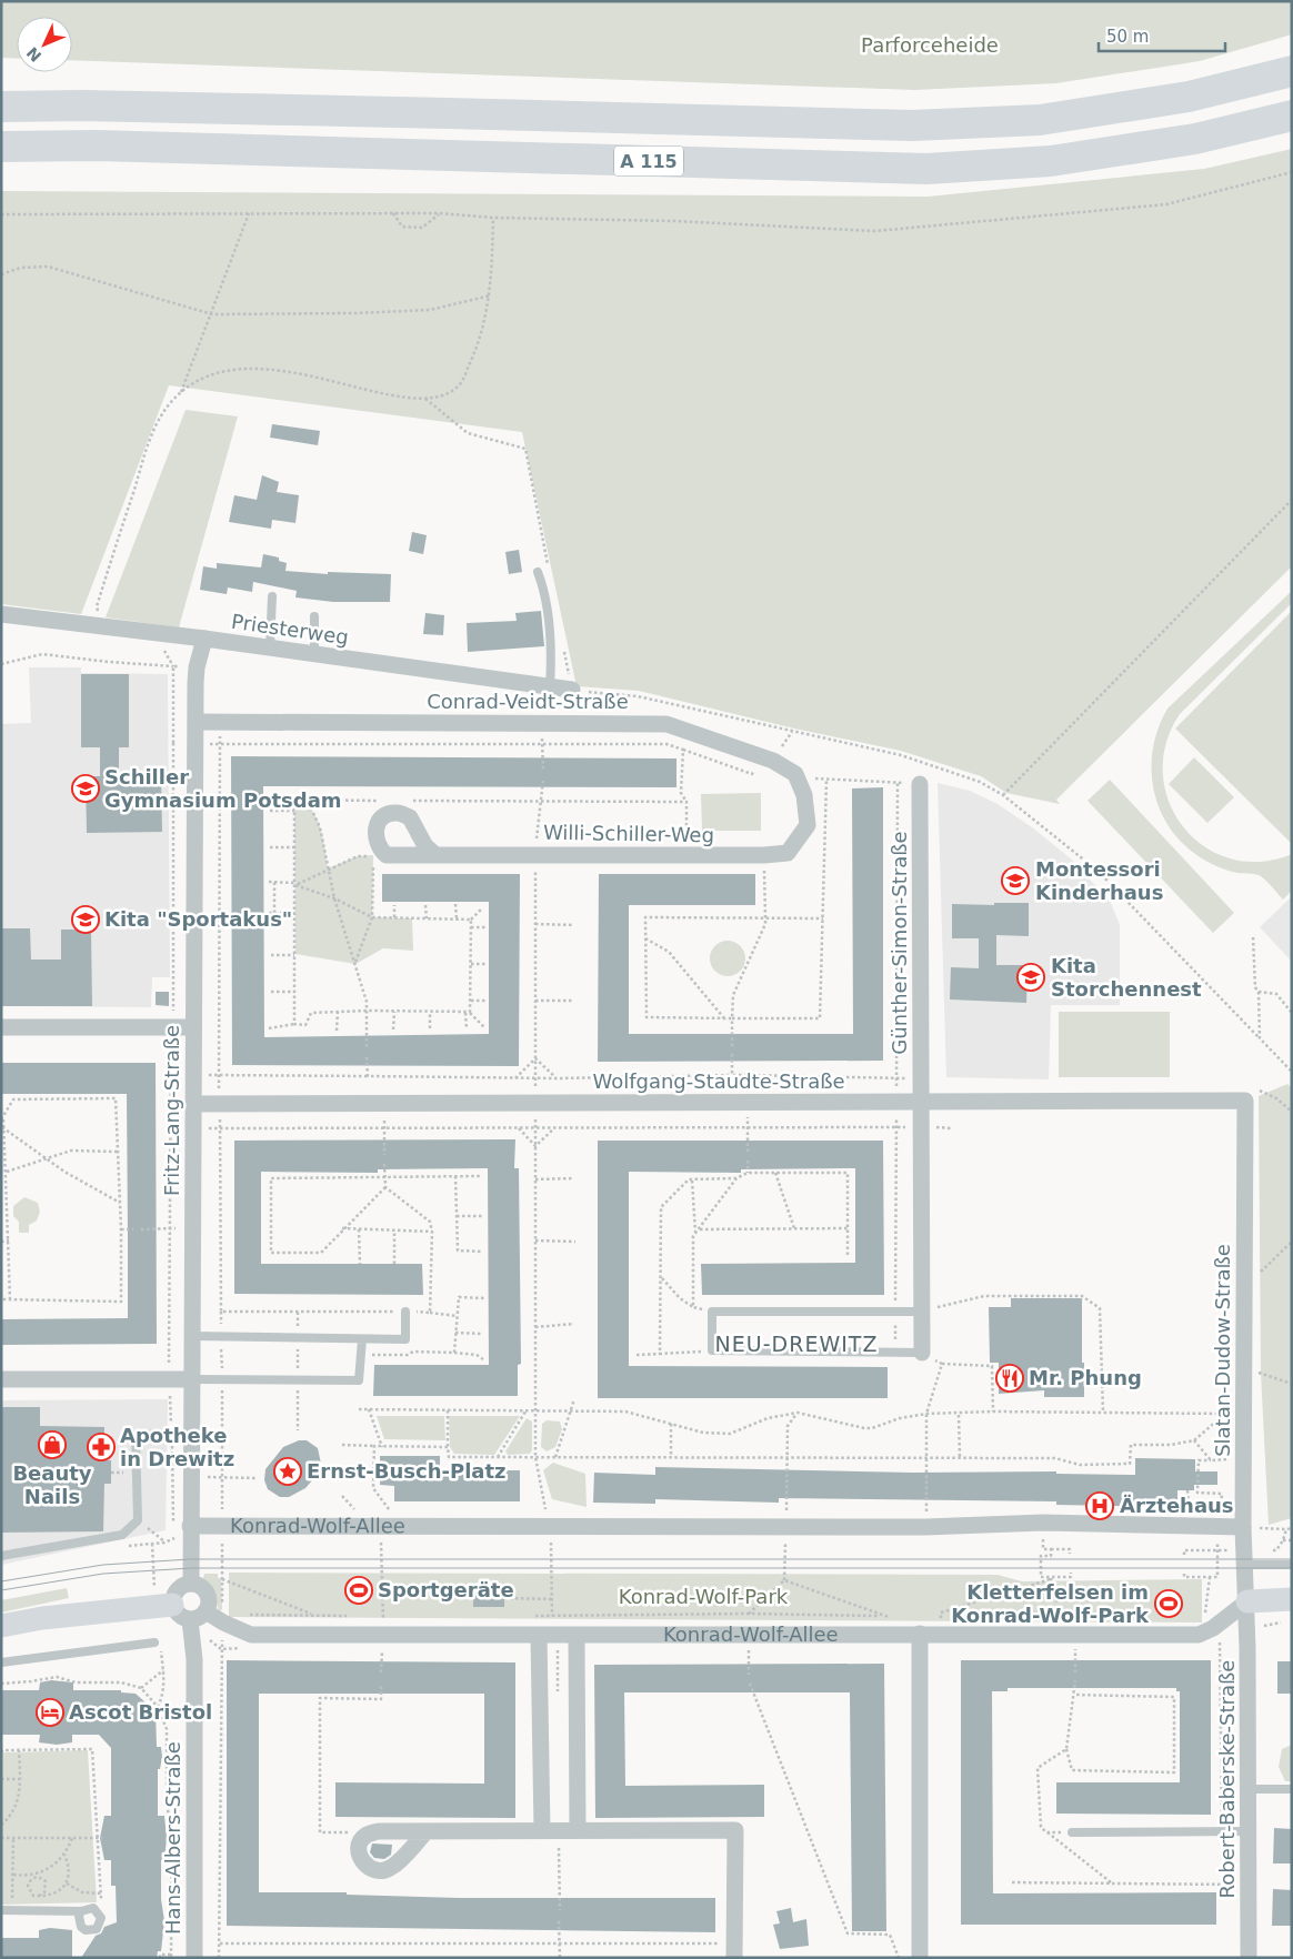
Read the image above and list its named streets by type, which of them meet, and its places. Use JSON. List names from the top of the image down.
{
  "streets": {
    "highway": ["A 115"],
    "street": [
      "Priesterweg",
      "Conrad-Veidt-Straße",
      "Willi-Schiller-Weg",
      "Günther-Simon-Straße",
      "Wolfgang-Staudte-Straße",
      "Fritz-Lang-Straße",
      "Slatan-Dudow-Straße",
      "Konrad-Wolf-Allee",
      "Robert-Baberske-Straße",
      "Hans-Albers-Straße"
    ]
  },
  "crossings": [
    ["Priesterweg", "Fritz-Lang-Straße"],
    ["Conrad-Veidt-Straße", "Willi-Schiller-Weg"],
    ["Conrad-Veidt-Straße", "Fritz-Lang-Straße"],
    ["Günther-Simon-Straße", "Wolfgang-Staudte-Straße"],
    ["Wolfgang-Staudte-Straße", "Fritz-Lang-Straße"],
    ["Wolfgang-Staudte-Straße", "Slatan-Dudow-Straße"],
    ["Fritz-Lang-Straße", "Konrad-Wolf-Allee"],
    ["Fritz-Lang-Straße", "Hans-Albers-Straße"],
    ["Slatan-Dudow-Straße", "Konrad-Wolf-Allee"],
    ["Slatan-Dudow-Straße", "Robert-Baberske-Straße"],
    ["Konrad-Wolf-Allee", "Robert-Baberske-Straße"],
    ["Konrad-Wolf-Allee", "Hans-Albers-Straße"]
  ],
  "districts": ["NEU-DREWITZ"],
  "parks": ["Parforceheide", "Konrad-Wolf-Park"],
  "places": {
    "school or university": [
      "Schiller Gymnasium Potsdam",
      "Montessori Kinderhaus",
      "Kita \"Sportakus\"",
      "Kita Storchennest"
    ],
    "restaurant": ["Mr. Phung"],
    "shop": ["Beauty Nails"],
    "pharmacy": ["Apotheke in Drewitz"],
    "place": ["Ernst-Busch-Platz"],
    "hospital": ["Ärztehaus"],
    "sports": ["Sportgeräte", "Kletterfelsen im Konrad-Wolf-Park"],
    "hotel": ["Ascot Bristol"]
  },
  "scale_bar": "50 m",
  "north": "bottom left"
}
